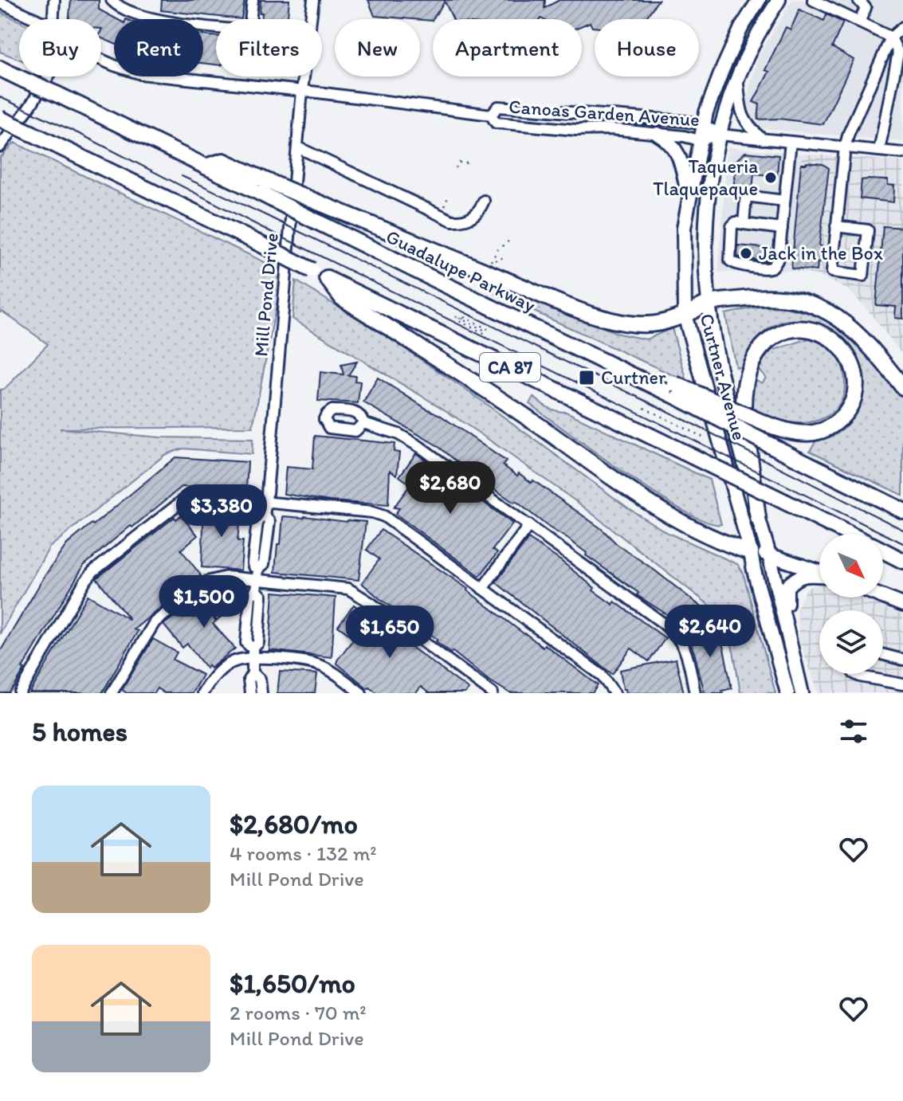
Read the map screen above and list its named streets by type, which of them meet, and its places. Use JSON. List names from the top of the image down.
{
  "streets": {
    "highway": ["Guadalupe Parkway", "CA 87"],
    "main road": ["Curtner Avenue"],
    "street": ["Canoas Garden Avenue", "Mill Pond Drive"]
  },
  "crossings": [
    ["Canoas Garden Avenue", "Mill Pond Drive"],
    ["Canoas Garden Avenue", "Curtner Avenue"]
  ],
  "places": {
    "other": ["Taqueria Tlaquepaque", "Jack in the Box"],
    "transit": ["Curtner"]
  },
  "north": "bottom right",
  "page": {
    "chip": [
      "Buy",
      "Rent",
      "Filters",
      "New",
      "Apartment",
      "House"
    ],
    "price": [
      "$2,680",
      "$3,380",
      "$1,500",
      "$2,640",
      "$1,650"
    ],
    "heading": "5 homes",
    "list": [
      {
        "name": "$2,680/mo",
        "note": "4 rooms · 132 m² · Mill Pond Drive"
      },
      {
        "name": "$1,650/mo",
        "note": "2 rooms · 70 m² · Mill Pond Drive"
      }
    ]
  }
}
